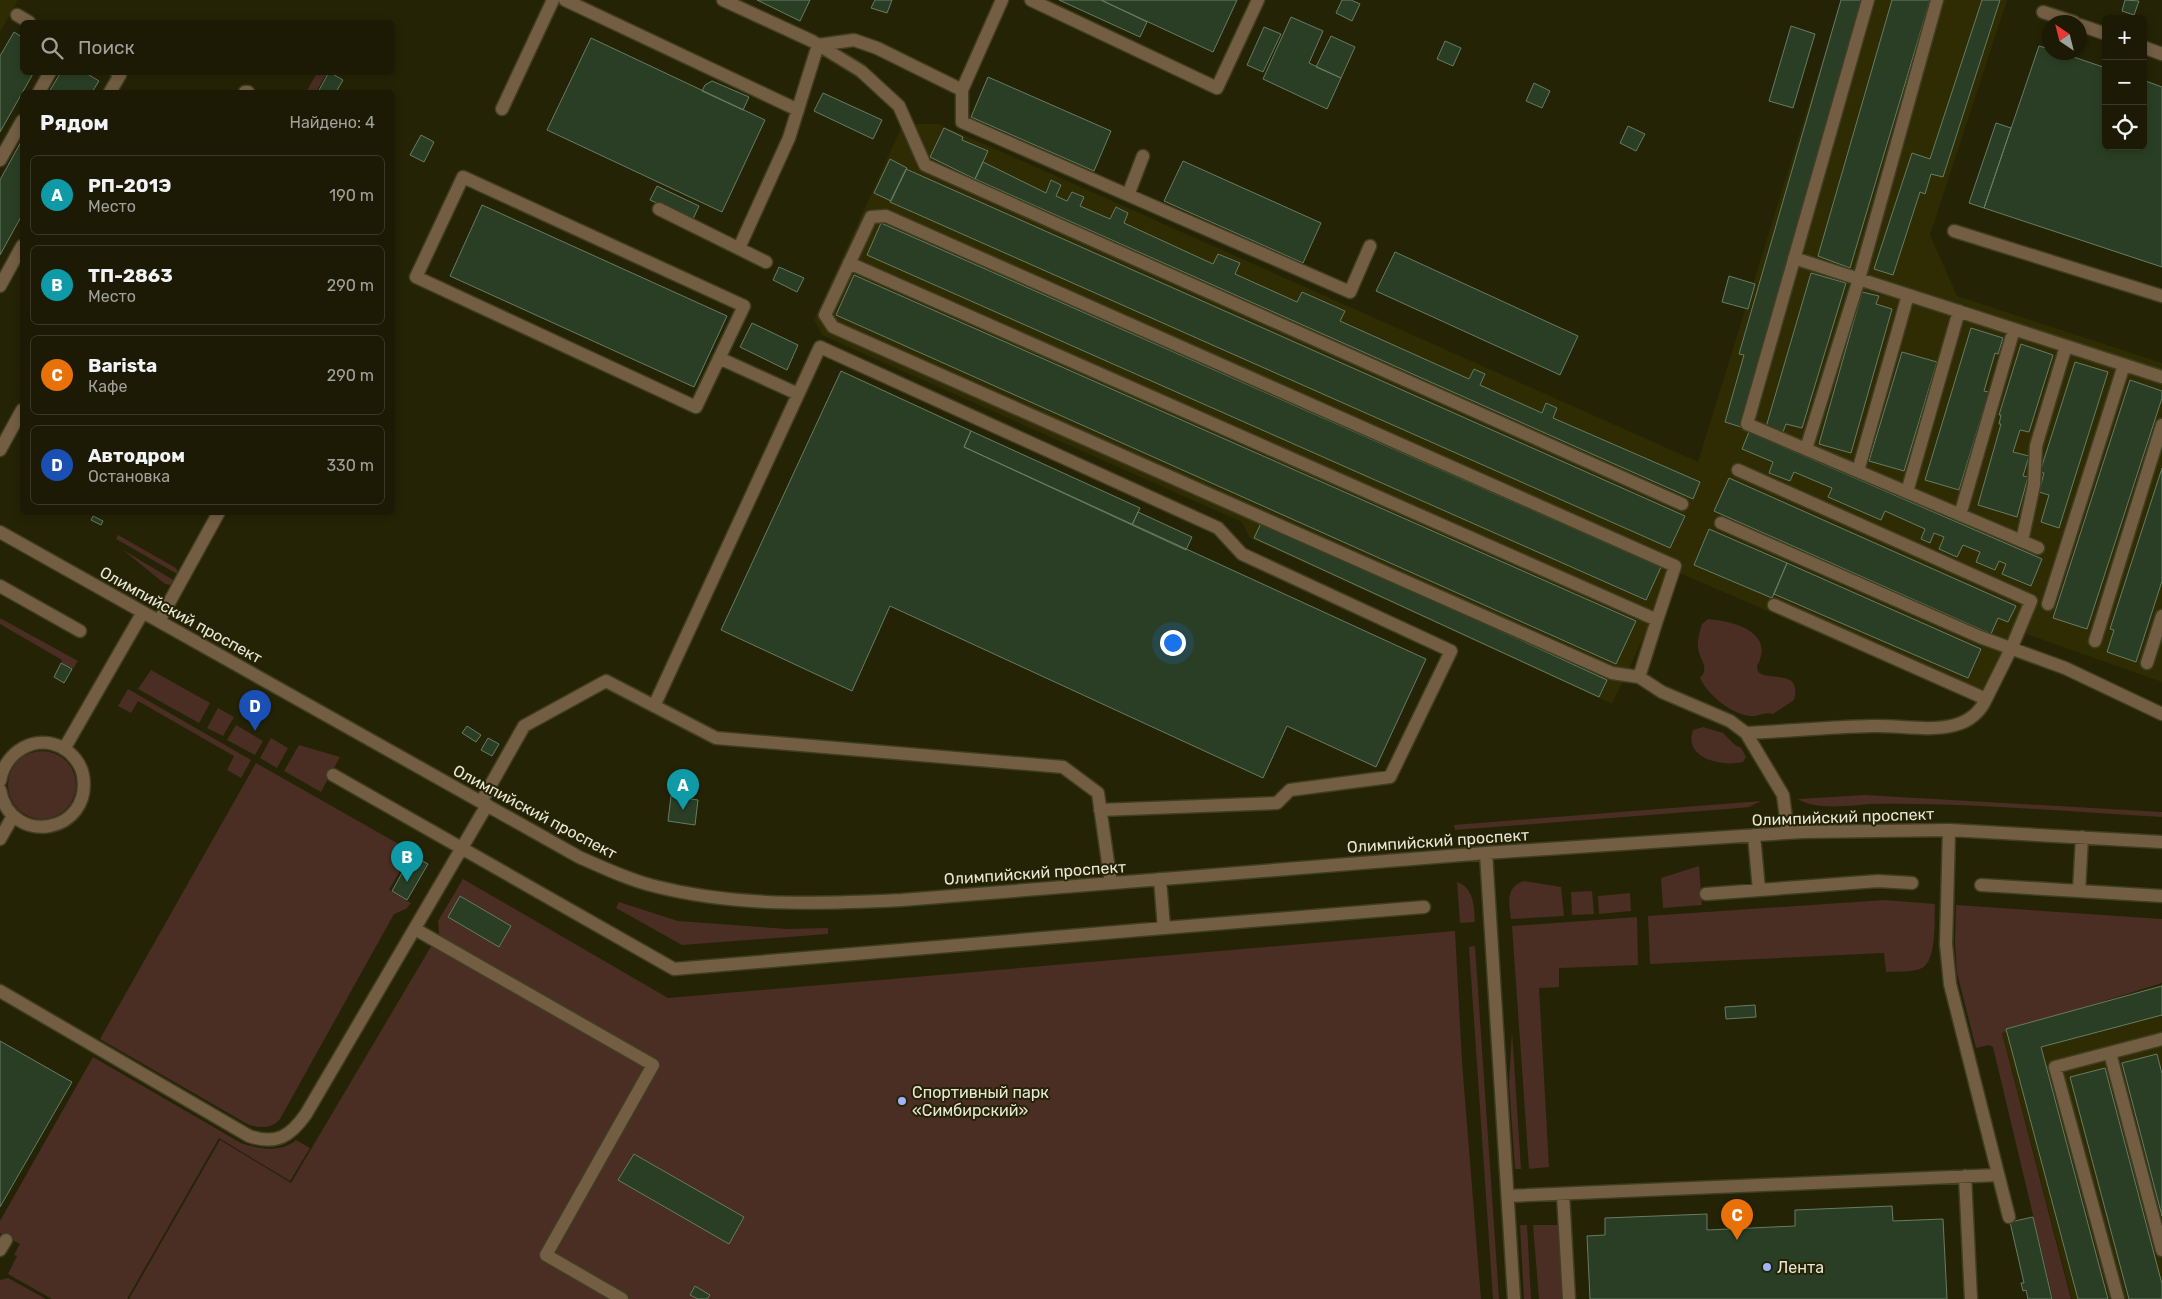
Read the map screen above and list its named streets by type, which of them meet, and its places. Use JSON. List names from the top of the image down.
{
  "streets": {
    "street": ["Олимпийский проспект"]
  },
  "places": ["Спортивный парк «Симбирский»", "Лента"],
  "north": "top left",
  "page": {
    "map_buttons": ["+", "−"],
    "search": "Поиск",
    "heading": ["Рядом", "Найдено: 4"],
    "list": [
      {
        "mark": "A",
        "name": "РП-201Э",
        "note": "Место",
        "value": "190 m"
      },
      {
        "mark": "B",
        "name": "ТП-2863",
        "note": "Место",
        "value": "290 m"
      },
      {
        "mark": "C",
        "name": "Barista",
        "note": "Кафе",
        "value": "290 m"
      },
      {
        "mark": "D",
        "name": "Автодром",
        "note": "Остановка",
        "value": "330 m"
      }
    ],
    "pins": [
      "D",
      "A",
      "B",
      "C"
    ]
  }
}
